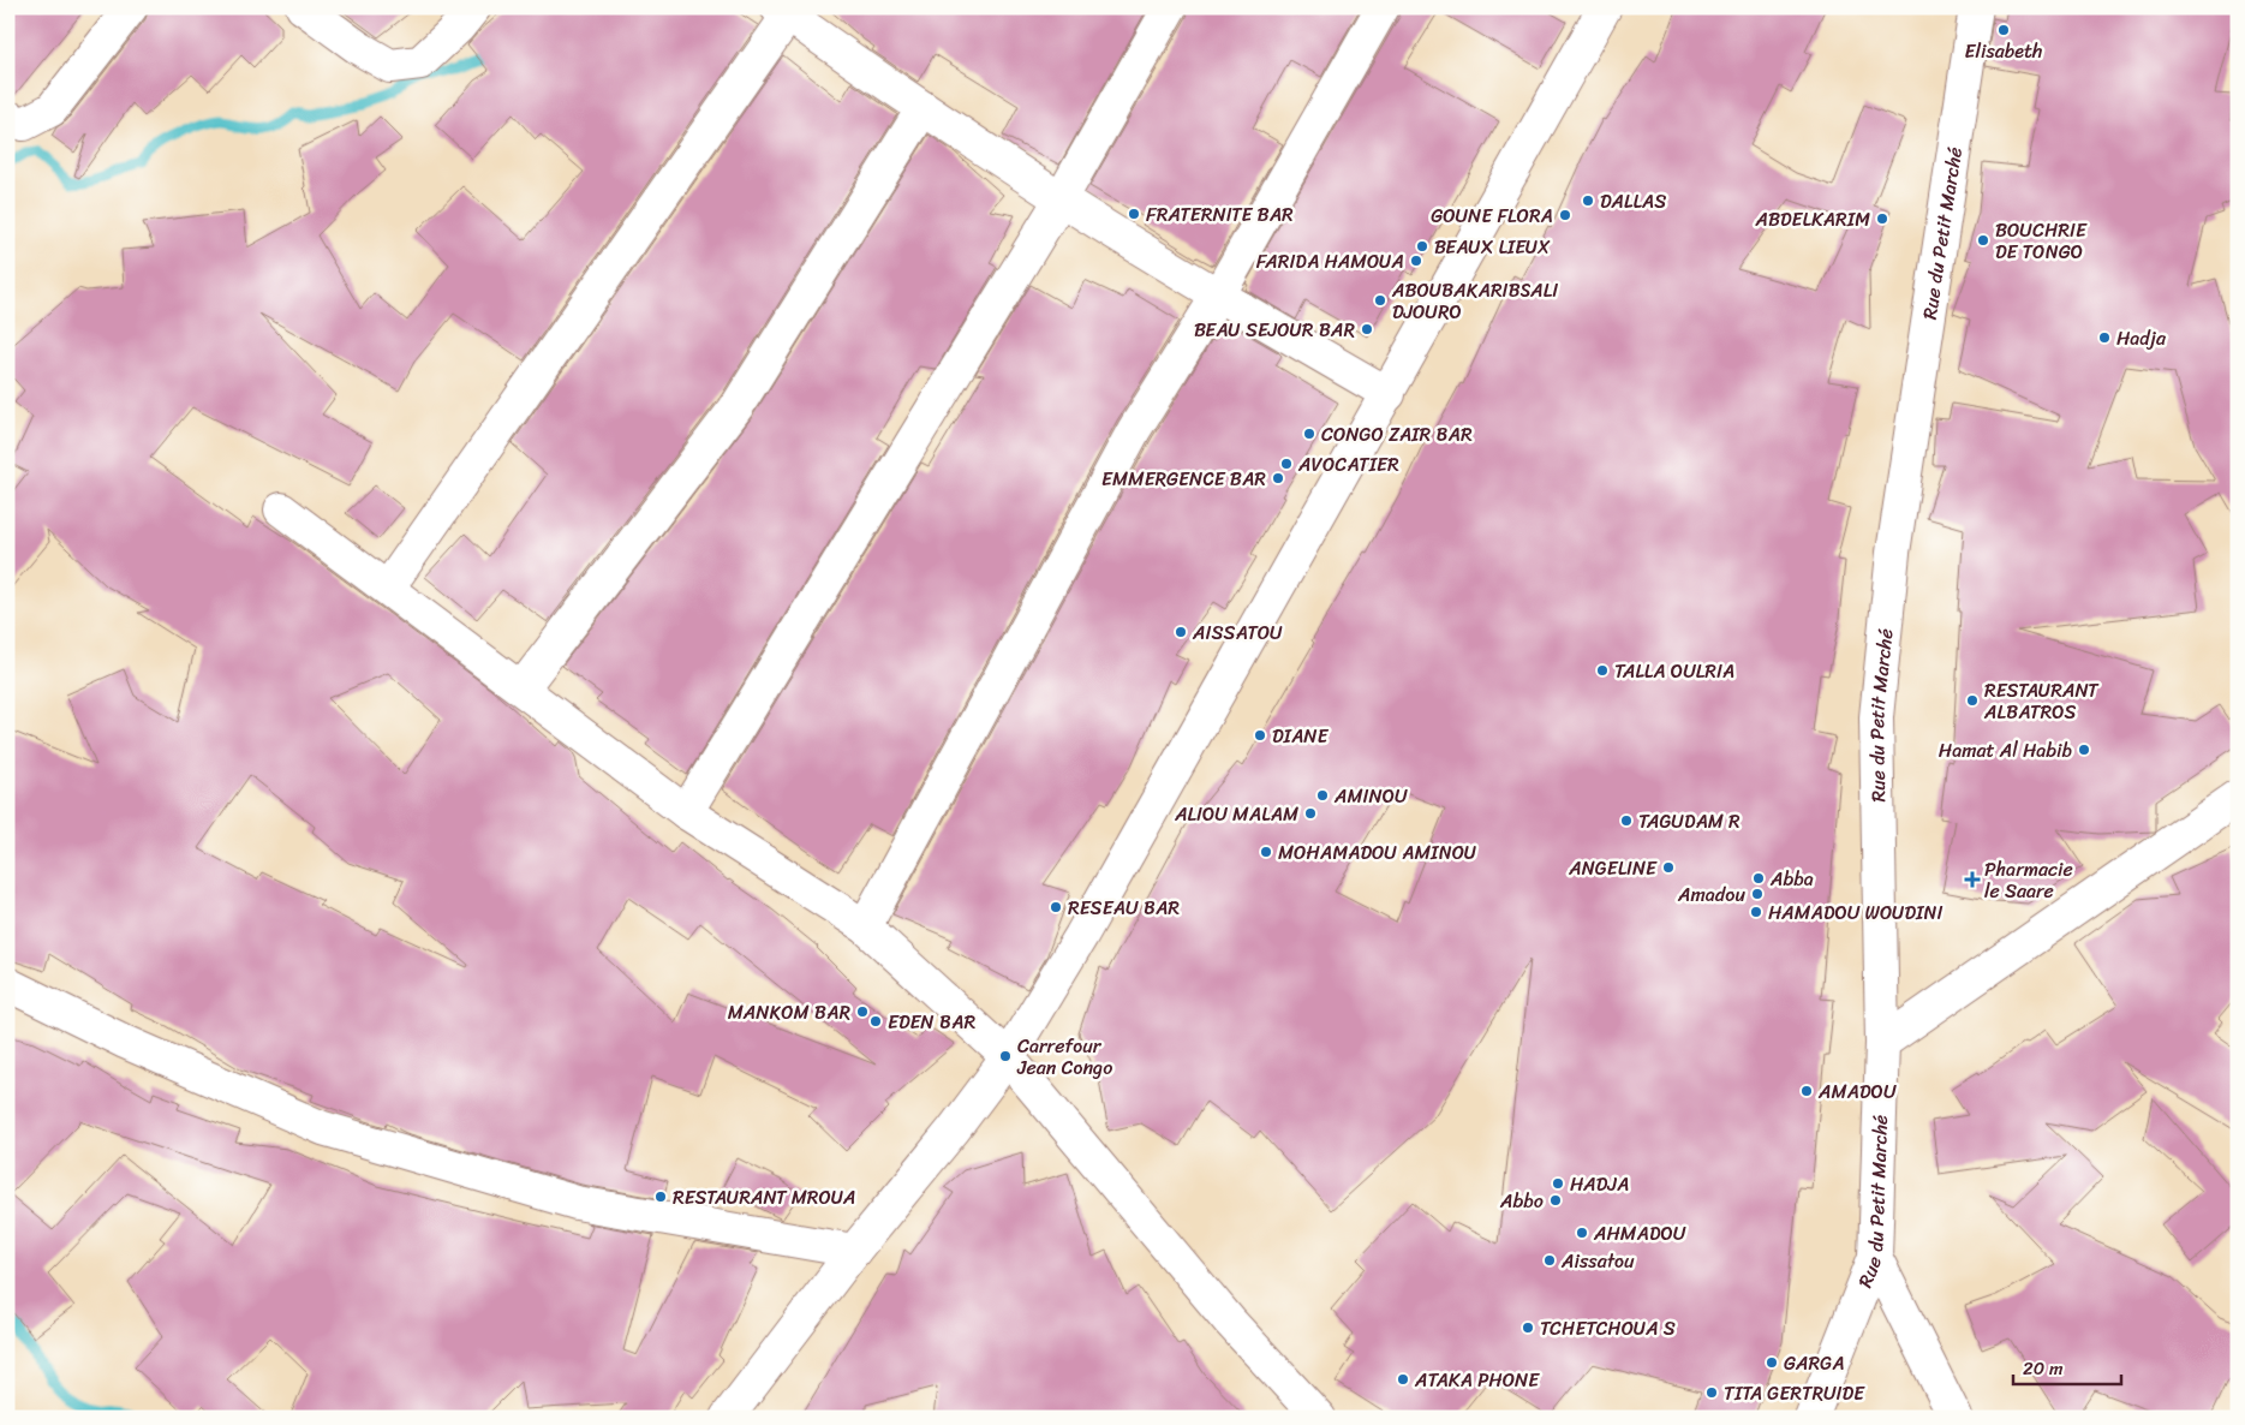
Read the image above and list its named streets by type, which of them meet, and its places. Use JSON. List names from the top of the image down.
{
  "streets": {
    "street": ["Rue du Petit Marché"]
  },
  "places": {
    "other": [
      "Elisabeth",
      "DALLAS",
      "FRATERNITE BAR",
      "GOUNE FLORA",
      "ABDELKARIM",
      "BOUCHRIE DE TONGO",
      "BEAUX LIEUX",
      "FARIDA HAMOUA",
      "ABOUBAKARIBSALI DJOURO",
      "BEAU SEJOUR BAR",
      "Hadja",
      "CONGO ZAIR BAR",
      "AVOCATIER",
      "EMMERGENCE BAR",
      "AISSATOU",
      "TALLA OULRIA",
      "RESTAURANT ALBATROS",
      "DIANE",
      "Hamat Al Habib",
      "AMINOU",
      "ALIOU MALAM",
      "TAGUDAM R",
      "MOHAMADOU AMINOU",
      "ANGELINE",
      "Abba",
      "Amadou",
      "RESEAU BAR",
      "HAMADOU WOUDINI",
      "MANKOM BAR",
      "EDEN BAR",
      "Carrefour Jean Congo",
      "AMADOU",
      "HADJA",
      "RESTAURANT MROUA",
      "Abbo",
      "AHMADOU",
      "Aissatou",
      "TCHETCHOUA S",
      "GARGA",
      "ATAKA PHONE",
      "TITA GERTRUIDE"
    ],
    "health": ["Pharmacie le Saare"]
  },
  "scale_bar": "20 m"
}
